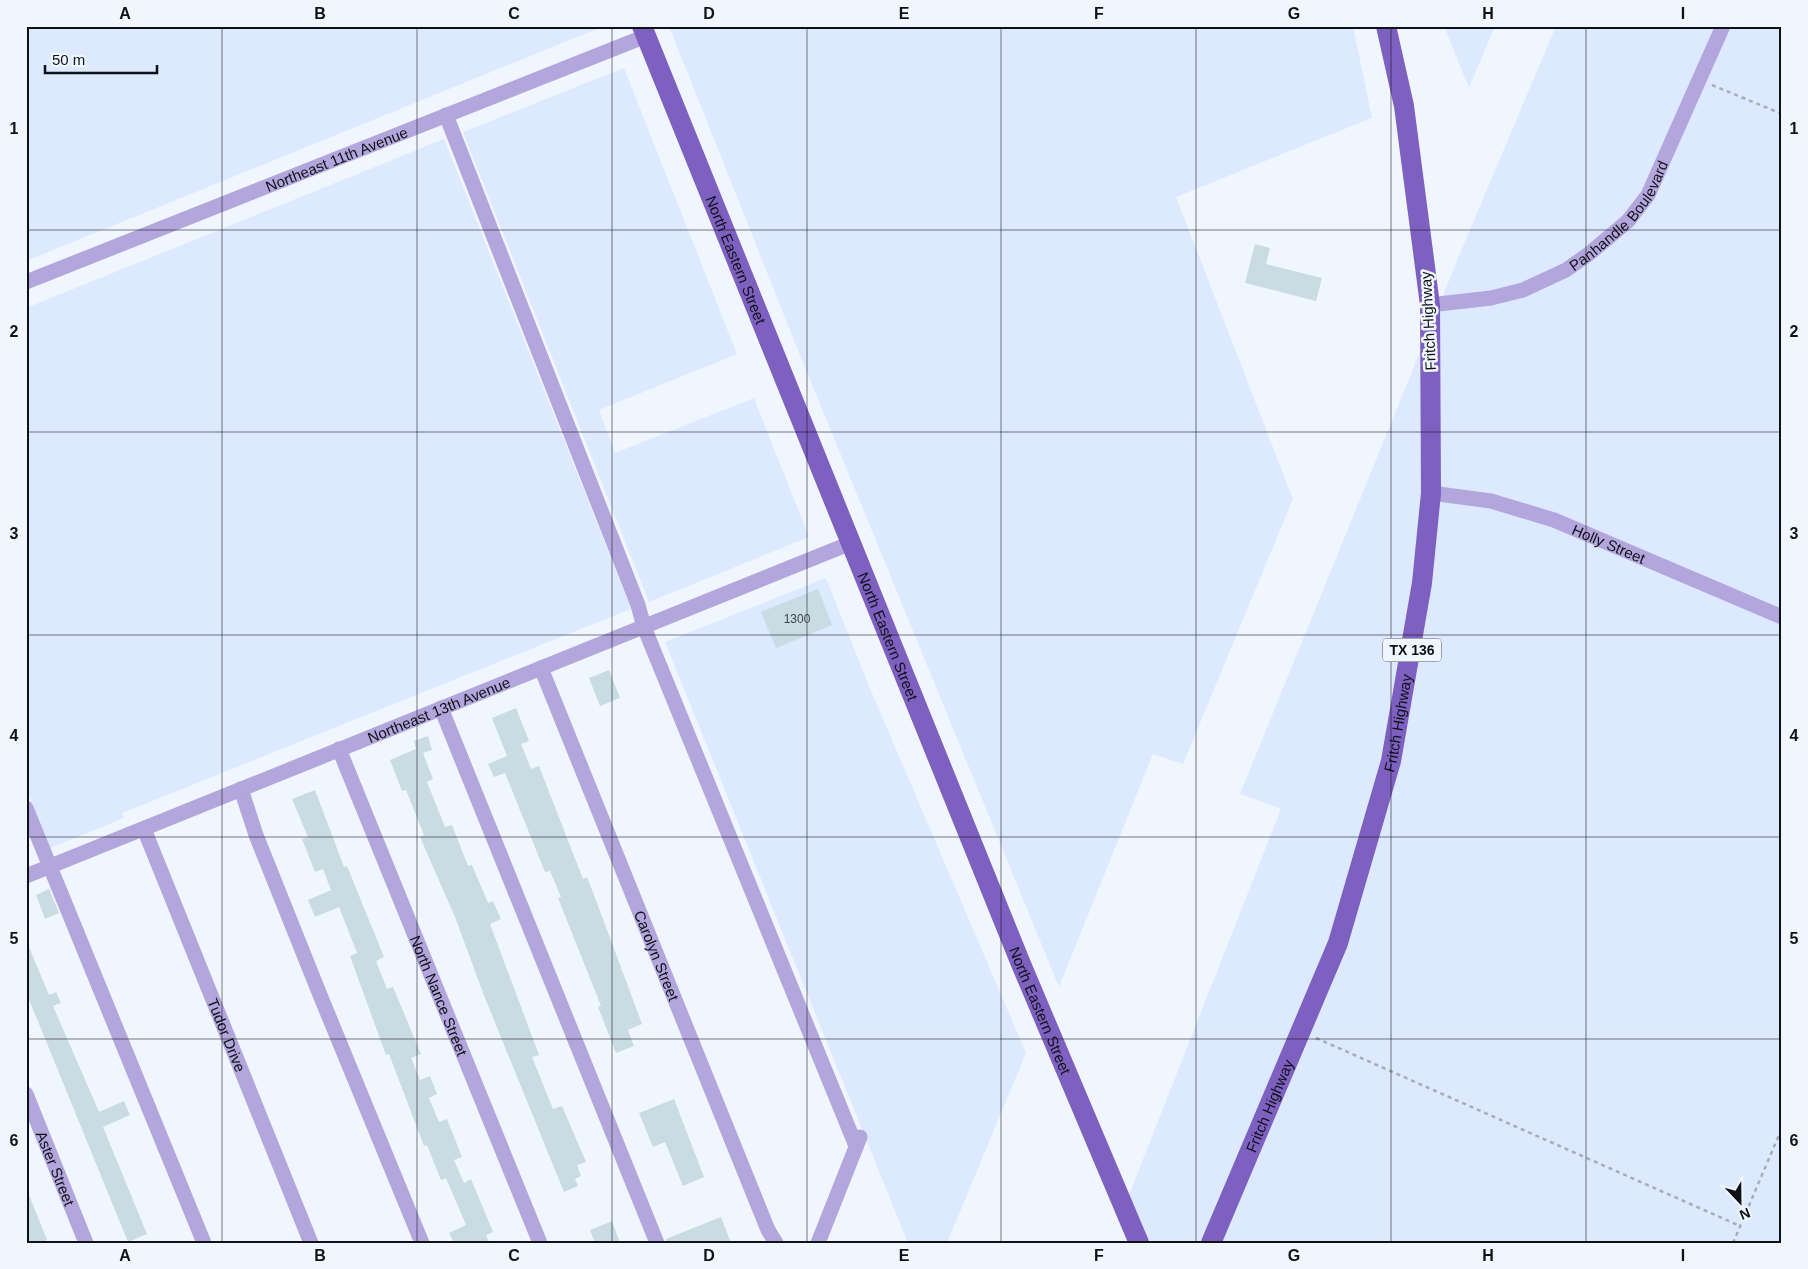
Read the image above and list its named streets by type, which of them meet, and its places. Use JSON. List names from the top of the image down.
{
  "streets": {
    "main road": ["North Eastern Street", "Fritch Highway", "TX 136"],
    "street": [
      "Northeast 11th Avenue",
      "Panhandle Boulevard",
      "Holly Street",
      "Northeast 13th Avenue",
      "Carolyn Street",
      "North Nance Street",
      "Tudor Drive",
      "Aster Street"
    ]
  },
  "crossings": [
    ["Northeast 11th Avenue", "North Eastern Street"],
    ["Panhandle Boulevard", "Fritch Highway"],
    ["North Eastern Street", "Northeast 13th Avenue"],
    ["Fritch Highway", "Holly Street"],
    ["Northeast 13th Avenue", "Carolyn Street"],
    ["Northeast 13th Avenue", "North Nance Street"],
    ["Northeast 13th Avenue", "Tudor Drive"]
  ],
  "house_numbers": ["1300"],
  "scale_bar": "50 m",
  "north": "bottom",
  "grid": {
    "columns": [
      "A",
      "B",
      "C",
      "D",
      "E",
      "F",
      "G",
      "H",
      "I"
    ],
    "rows": [
      "1",
      "2",
      "3",
      "4",
      "5",
      "6"
    ]
  }
}
